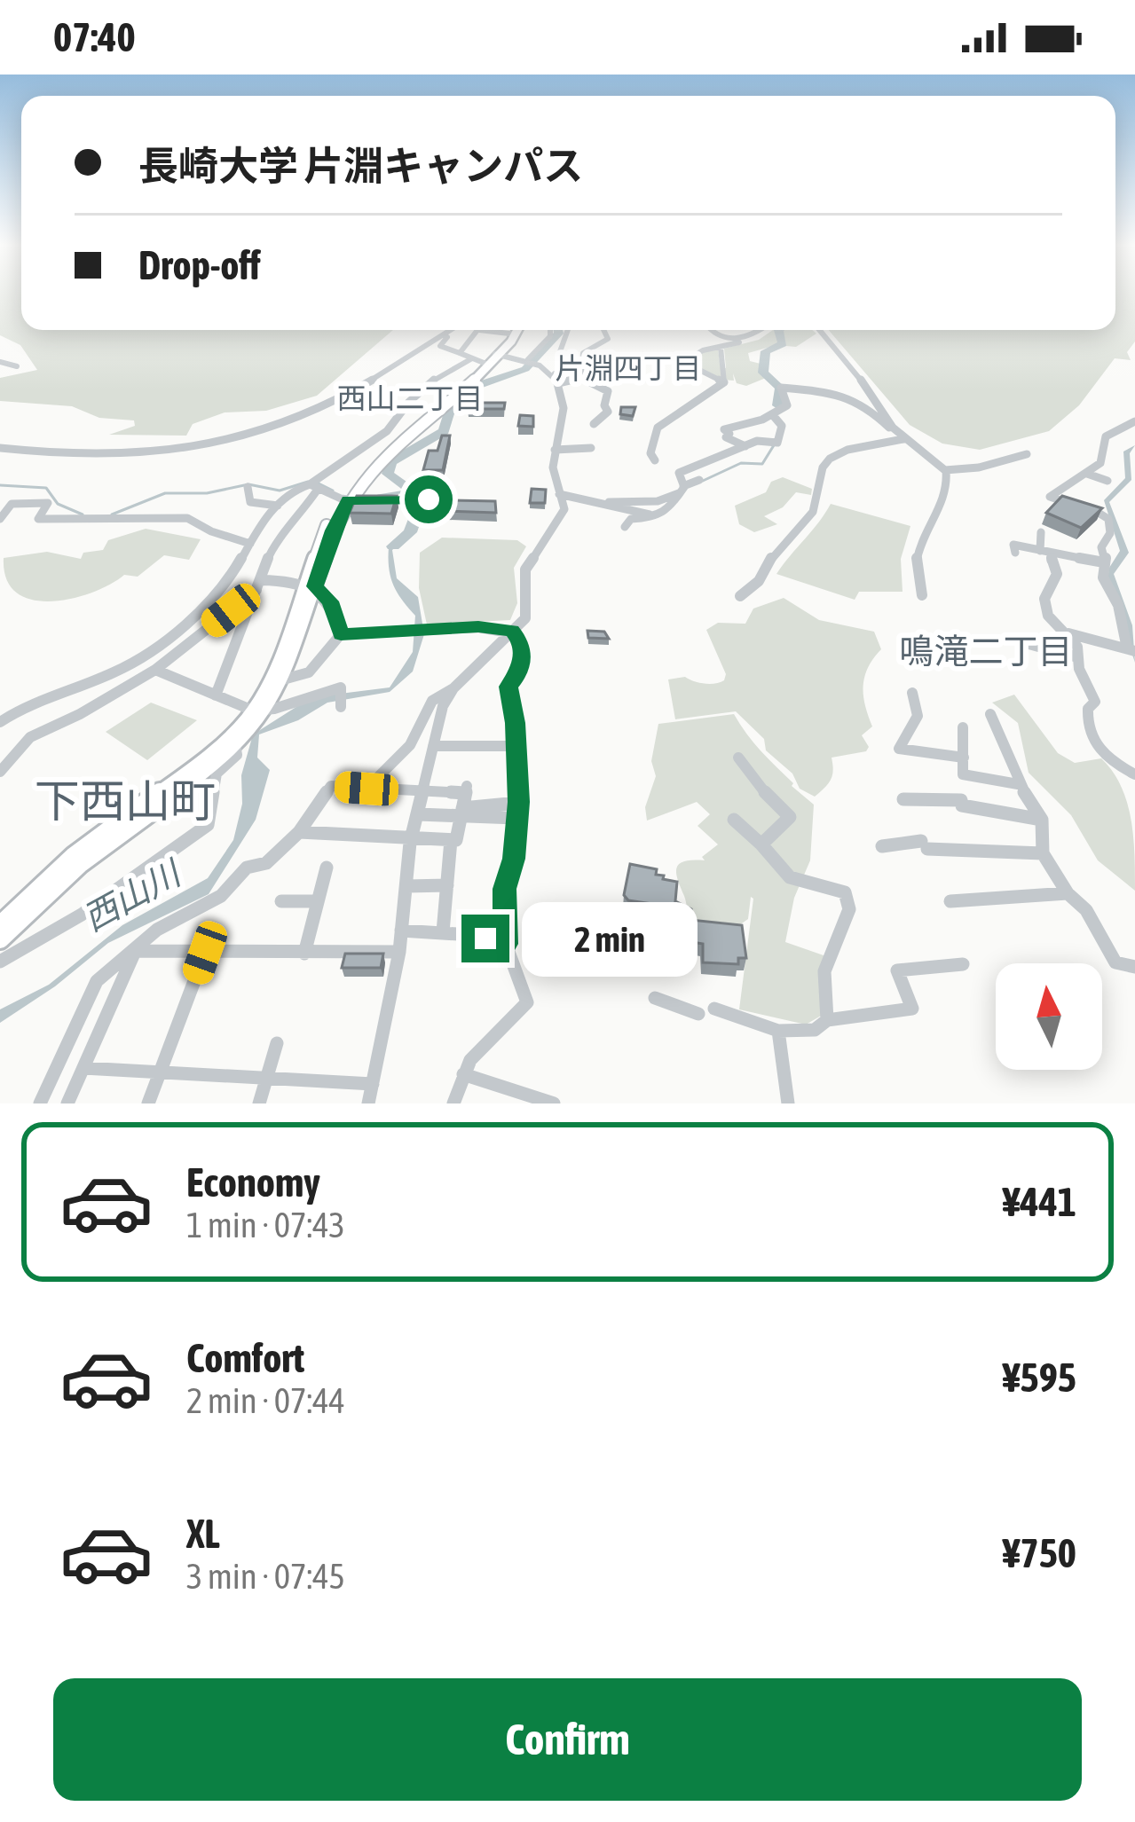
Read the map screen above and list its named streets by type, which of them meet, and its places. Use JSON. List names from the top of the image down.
{
  "districts": [
    "片淵四丁目",
    "西山二丁目",
    "鳴滝二丁目",
    "下西山町"
  ],
  "water": ["西山川"],
  "north": "top",
  "page": {
    "status": "07:40",
    "banner": ["長崎大学 片淵キャンパス", "Drop-off"],
    "bubble": "2 min",
    "list": [
      {
        "name": "Economy",
        "note": "1 min · 07:43",
        "value": "¥441"
      },
      {
        "name": "Comfort",
        "note": "2 min · 07:44",
        "value": "¥595"
      },
      {
        "name": "XL",
        "note": "3 min · 07:45",
        "value": "¥750"
      }
    ],
    "buttons": "Confirm"
  }
}
